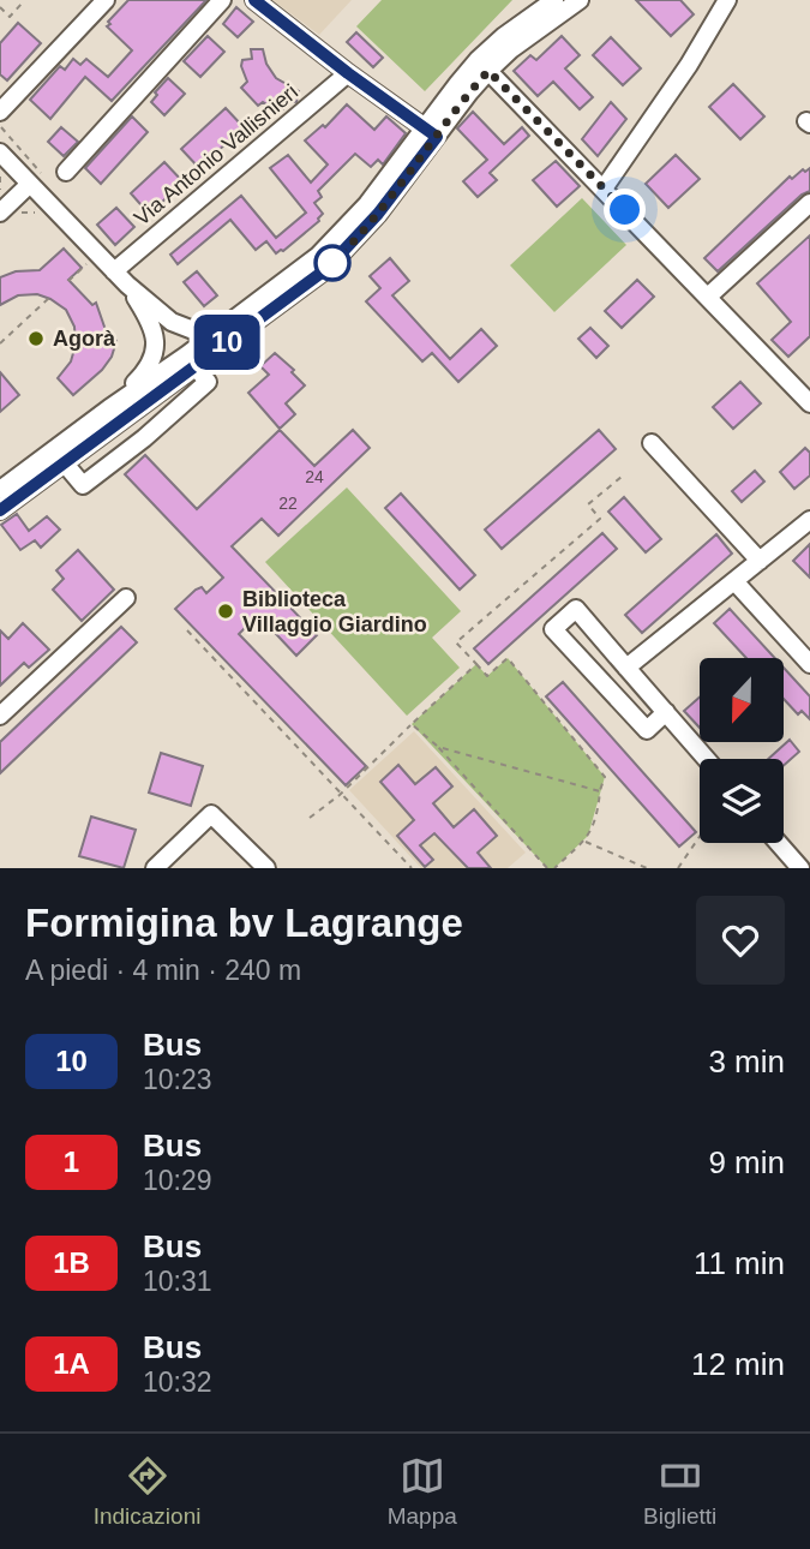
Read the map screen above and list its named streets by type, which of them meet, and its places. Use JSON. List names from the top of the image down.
{
  "streets": {
    "street": ["Via Antonio Vallisnieri"]
  },
  "places": ["Agorà", "Biblioteca Villaggio Giardino"],
  "lines": ["bus line 10"],
  "house_numbers": ["24", "22"],
  "north": "bottom",
  "page": {
    "on_map": "10",
    "heading": ["Formigina bv Lagrange", "A piedi · 4 min · 240 m"],
    "list": [
      {
        "mark": "10",
        "name": "Bus",
        "note": "10:23",
        "value": "3 min"
      },
      {
        "mark": "1",
        "name": "Bus",
        "note": "10:29",
        "value": "9 min"
      },
      {
        "mark": "1B",
        "name": "Bus",
        "note": "10:31",
        "value": "11 min"
      },
      {
        "mark": "1A",
        "name": "Bus",
        "note": "10:32",
        "value": "12 min"
      }
    ],
    "tabs": ["Indicazioni", "Mappa", "Biglietti"]
  }
}
